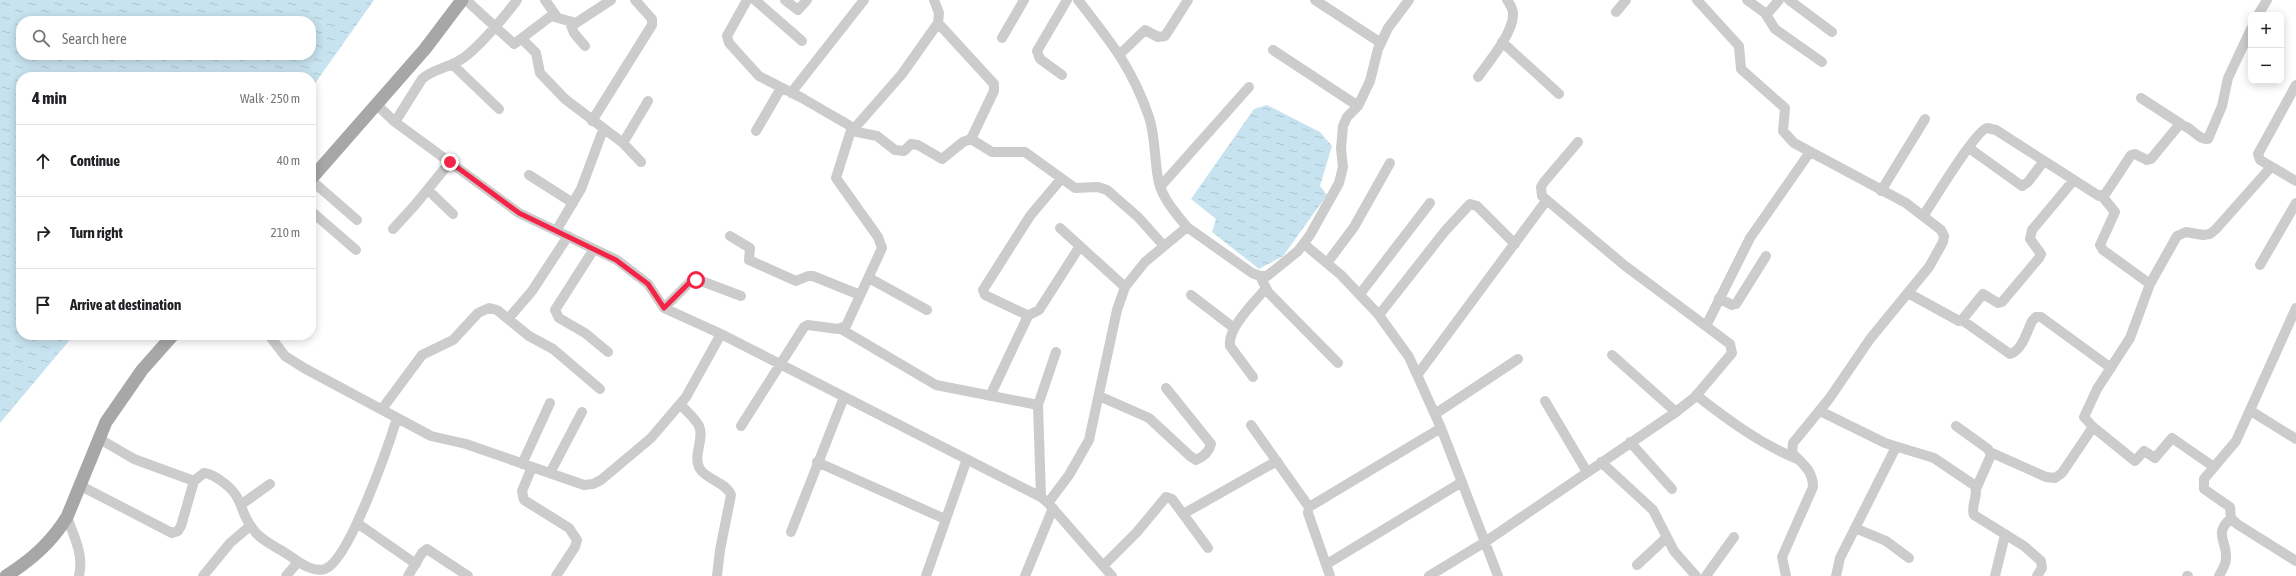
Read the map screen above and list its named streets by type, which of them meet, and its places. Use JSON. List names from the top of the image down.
{
  "page": {
    "map_buttons": ["+", "−"],
    "search": "Search here",
    "heading": ["4 min", "Walk · 250 m"],
    "list": [
      ["Continue", "40 m"],
      ["Turn right", "210 m"],
      "Arrive at destination"
    ]
  }
}
